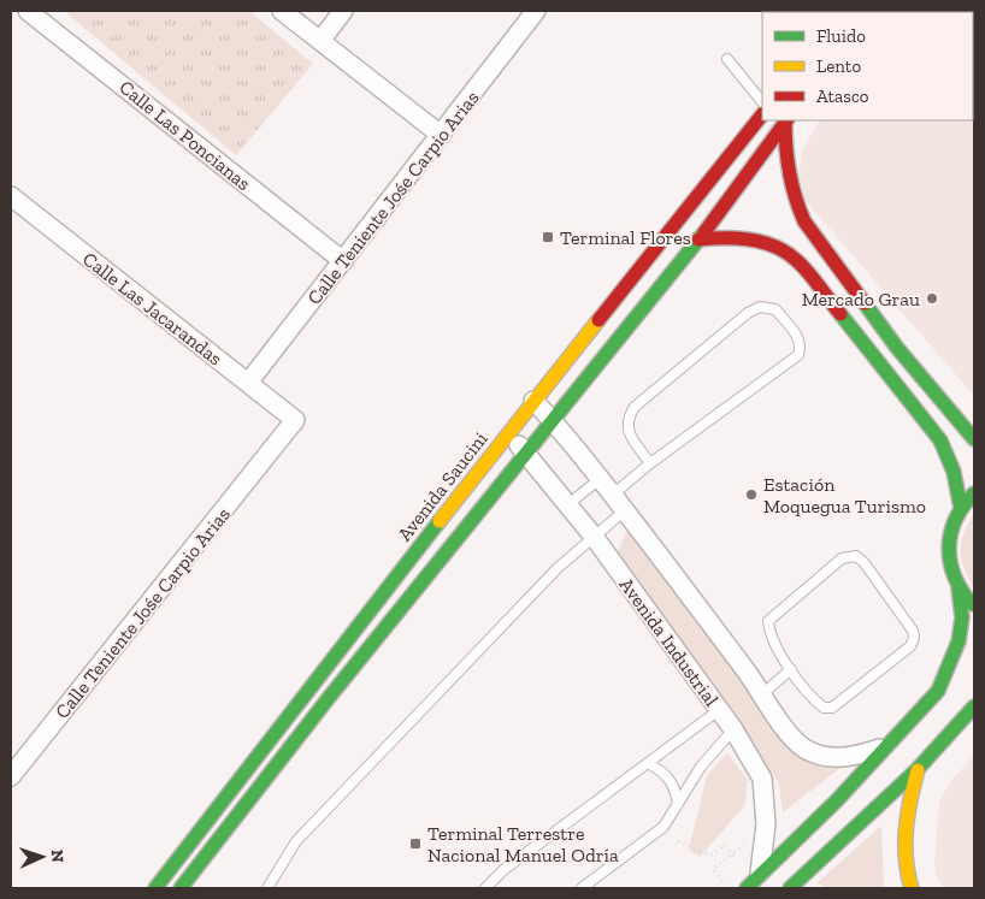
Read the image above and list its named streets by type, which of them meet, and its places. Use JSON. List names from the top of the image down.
{
  "streets": {
    "main road": ["Avenida Saucini"],
    "street": [
      "Calle Las Poncianas",
      "Calle Teniente Jośe Carpio Arias",
      "Calle Las Jacarandas",
      "Avenida Industrial"
    ]
  },
  "crossings": [
    ["Calle Las Poncianas", "Calle Teniente Jośe Carpio Arias"],
    ["Calle Teniente Jośe Carpio Arias", "Calle Las Jacarandas"],
    ["Avenida Saucini", "Avenida Industrial"]
  ],
  "places": {
    "transit": ["Terminal Flores", "Terminal Terrestre Nacional Manuel Odría"],
    "other": ["Mercado Grau", "Estación Moquegua Turismo"]
  },
  "legend": ["Fluido", "Lento", "Atasco"],
  "north": "right"
}
